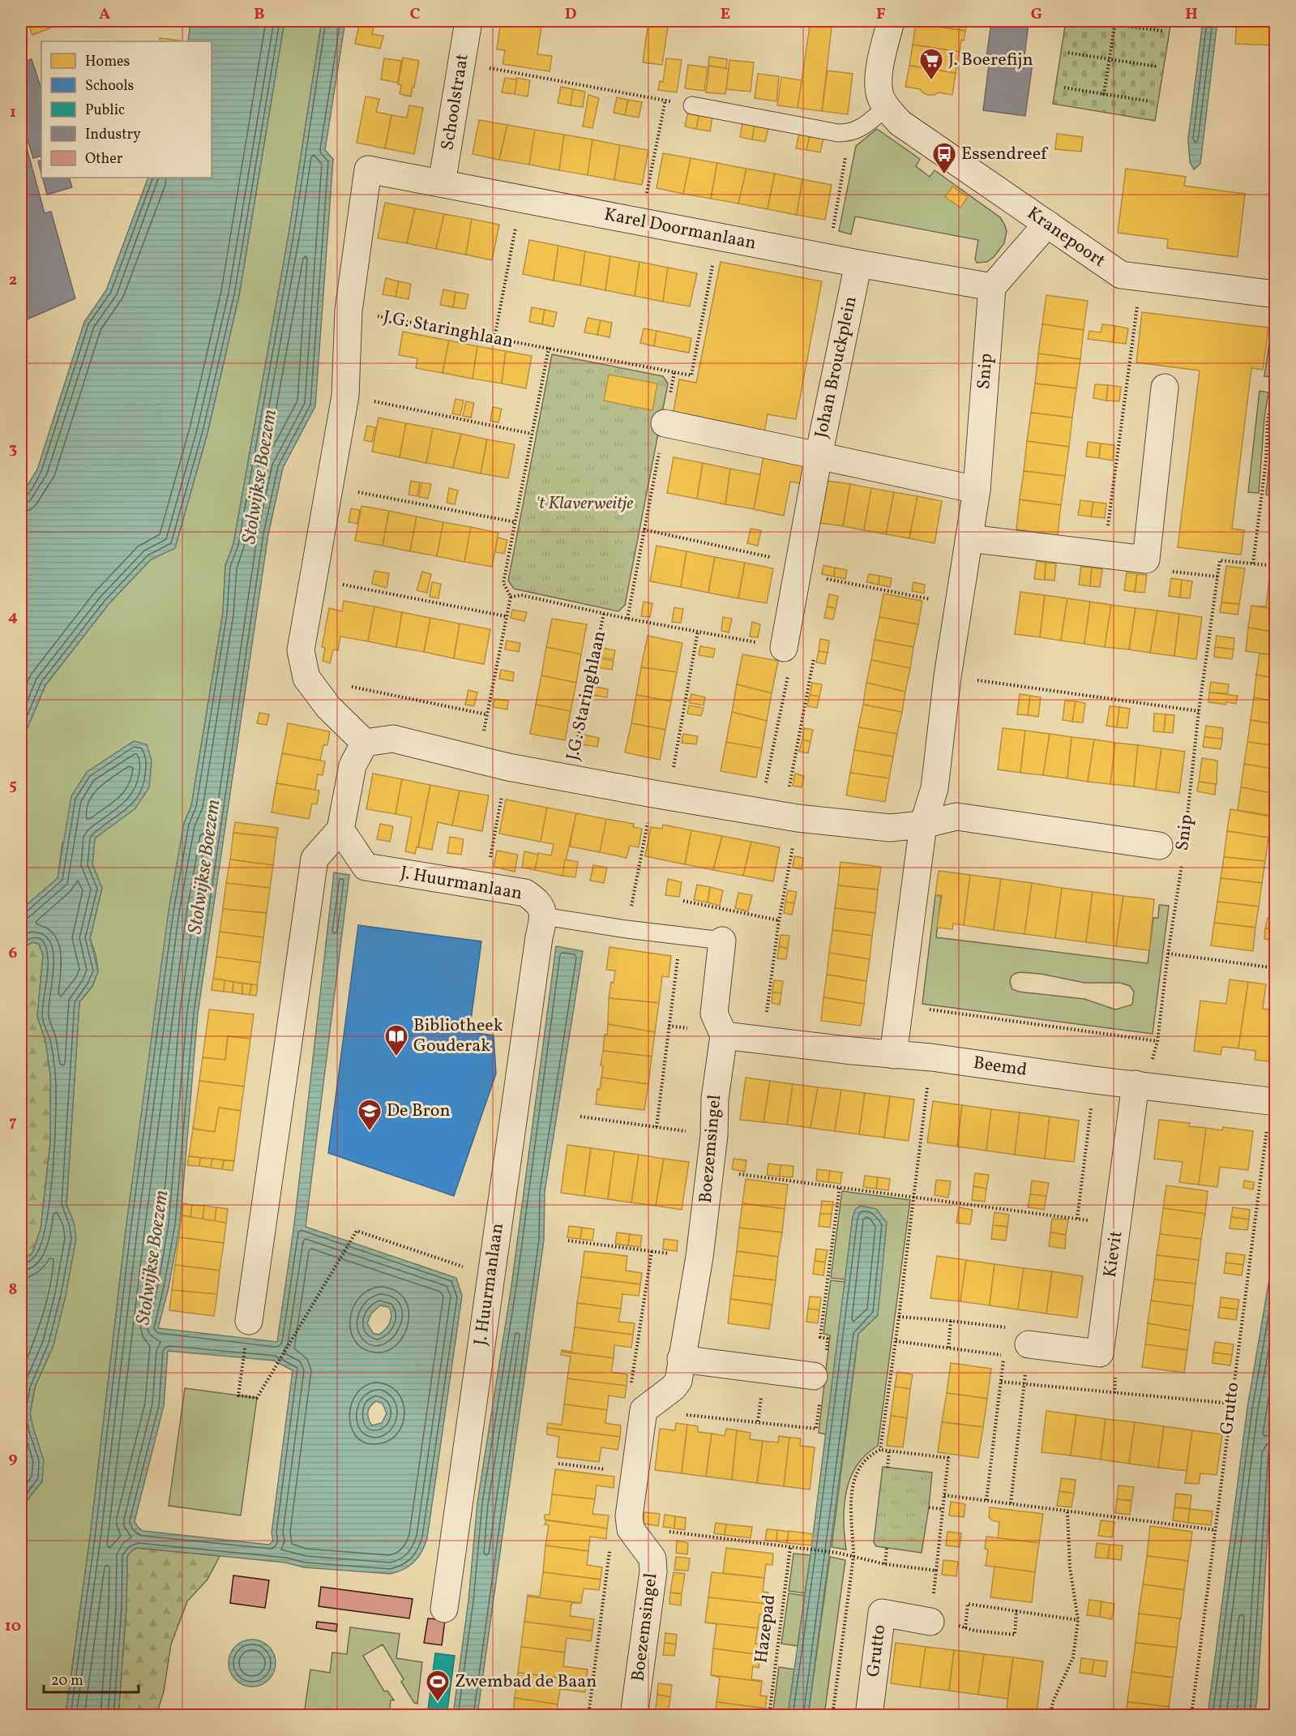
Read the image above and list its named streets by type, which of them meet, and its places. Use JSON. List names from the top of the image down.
{
  "streets": {
    "street": [
      "Schoolstraat",
      "Karel Doormanlaan",
      "Kranepoort",
      "J.G. Staringhlaan",
      "Johan Brouckplein",
      "Snip",
      "J. Huurmanlaan",
      "Beemd",
      "Boezemsingel",
      "Kievit",
      "Grutto"
    ],
    "path": ["Hazepad"]
  },
  "crossings": [
    ["Schoolstraat", "Karel Doormanlaan"],
    ["Karel Doormanlaan", "J.G. Staringhlaan"],
    ["Karel Doormanlaan", "Johan Brouckplein"],
    ["Karel Doormanlaan", "Snip"],
    ["J.G. Staringhlaan", "Snip"],
    ["Johan Brouckplein", "Snip"],
    ["Snip", "Beemd"],
    ["Snip", "Kievit"],
    ["Beemd", "Boezemsingel"],
    ["Beemd", "Kievit"],
    ["Beemd", "Grutto"]
  ],
  "water": ["Stolwijkse Boezem"],
  "parks": ["'t Klaverweitje"],
  "places": {
    "supermarket": ["J. Boerefijn"],
    "bus stop": ["Essendreef"],
    "library": ["Bibliotheek Gouderak"],
    "school or university": ["De Bron"],
    "sports": ["Zwembad de Baan"]
  },
  "legend": [
    "Homes",
    "Schools",
    "Public",
    "Industry",
    "Other"
  ],
  "scale_bar": "20 m",
  "grid": {
    "columns": [
      "A",
      "B",
      "C",
      "D",
      "E",
      "F",
      "G",
      "H"
    ],
    "rows": [
      "1",
      "2",
      "3",
      "4",
      "5",
      "6",
      "7",
      "8",
      "9",
      "10"
    ]
  }
}
